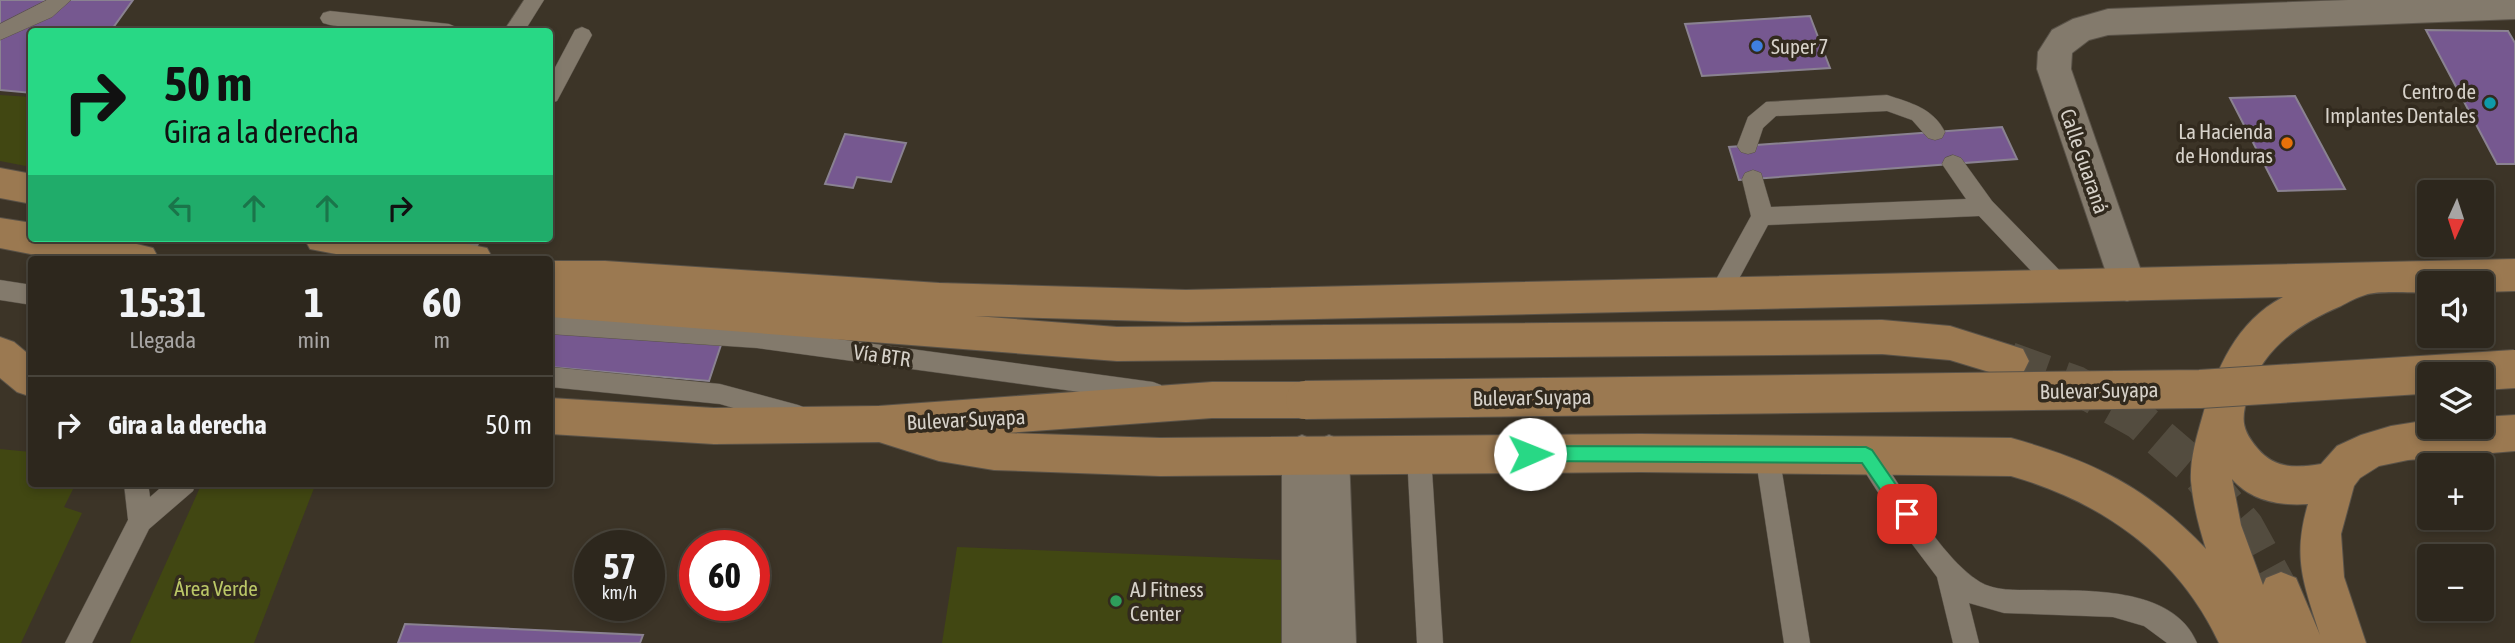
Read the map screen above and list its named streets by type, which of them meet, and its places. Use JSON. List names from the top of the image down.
{
  "streets": {
    "main road": ["Bulevar Suyapa"],
    "street": ["Calle Guaraná"],
    "lane": ["Vía BTR"]
  },
  "crossings": [
    ["Vía BTR", "Bulevar Suyapa"]
  ],
  "parks": ["Área Verde"],
  "places": [
    "Super 7",
    "Centro de Implantes Dentales",
    "La Hacienda de Honduras",
    "AJ Fitness Center"
  ],
  "north": "bottom",
  "page": {
    "turn": ["50 m", "Gira a la derecha"],
    "map_buttons": ["+", "−"],
    "eta": [
      "15:31",
      "Llegada",
      "1",
      "min",
      "60",
      "m"
    ],
    "list": [
      {
        "name": "Gira a la derecha",
        "value": "50 m"
      }
    ],
    "speed": "57 km/h",
    "limit": "60"
  }
}
